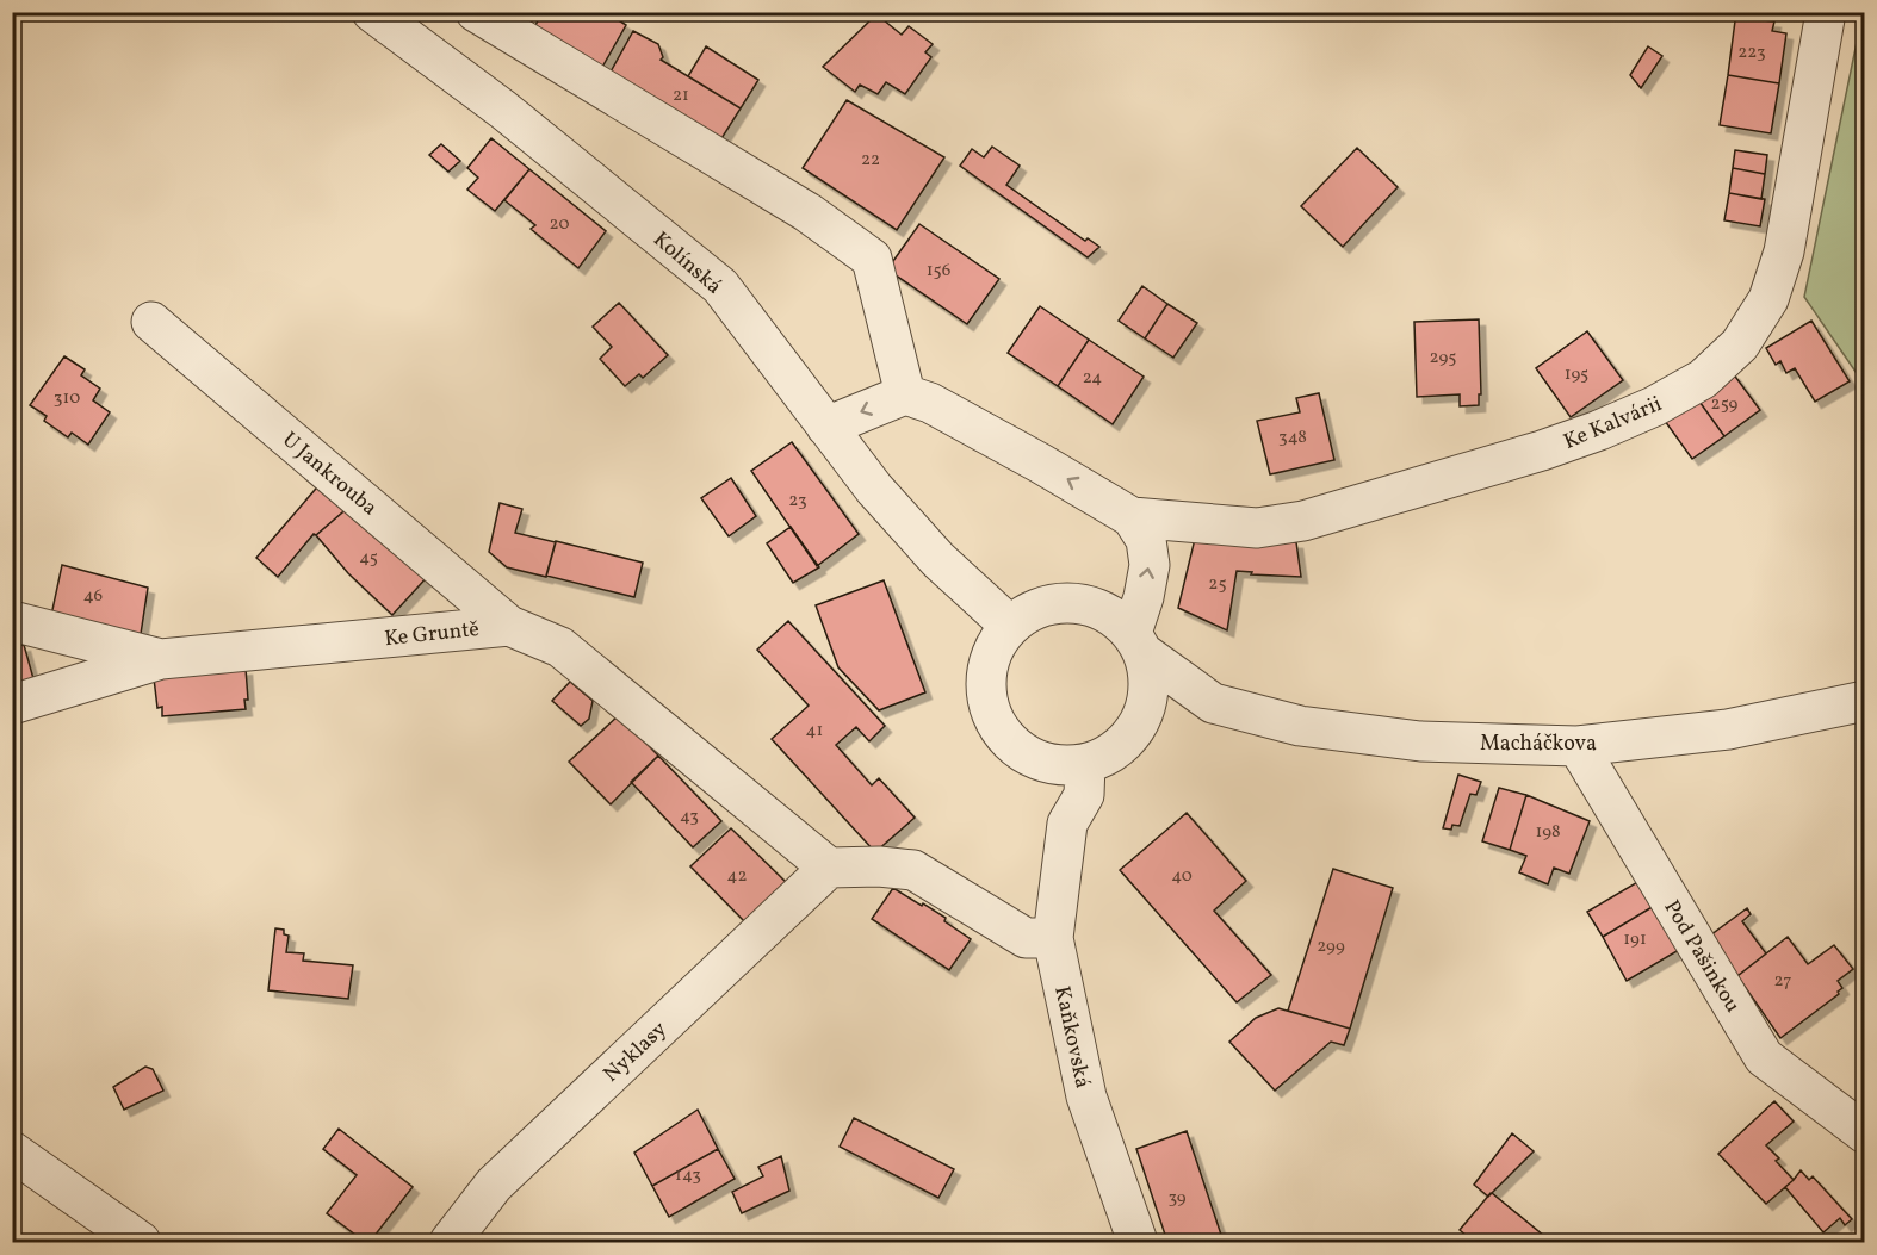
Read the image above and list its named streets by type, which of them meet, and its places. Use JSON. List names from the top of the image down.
{
  "streets": {
    "street": [
      "Kolínská",
      "Ke Kalvárii",
      "U Jankrouba",
      "Ke Gruntě",
      "Macháčkova",
      "Pod Pašinkou",
      "Kaňkovská",
      "Nyklasy"
    ]
  },
  "crossings": [
    ["U Jankrouba", "Ke Gruntě"],
    ["Ke Gruntě", "Nyklasy"],
    ["Macháčkova", "Pod Pašinkou"]
  ],
  "house_numbers": [
    "223",
    "21",
    "22",
    "20",
    "156",
    "295",
    "195",
    "24",
    "310",
    "259",
    "348",
    "23",
    "45",
    "25",
    "46",
    "41",
    "43",
    "198",
    "42",
    "40",
    "191",
    "299",
    "27",
    "143",
    "39"
  ]
}
